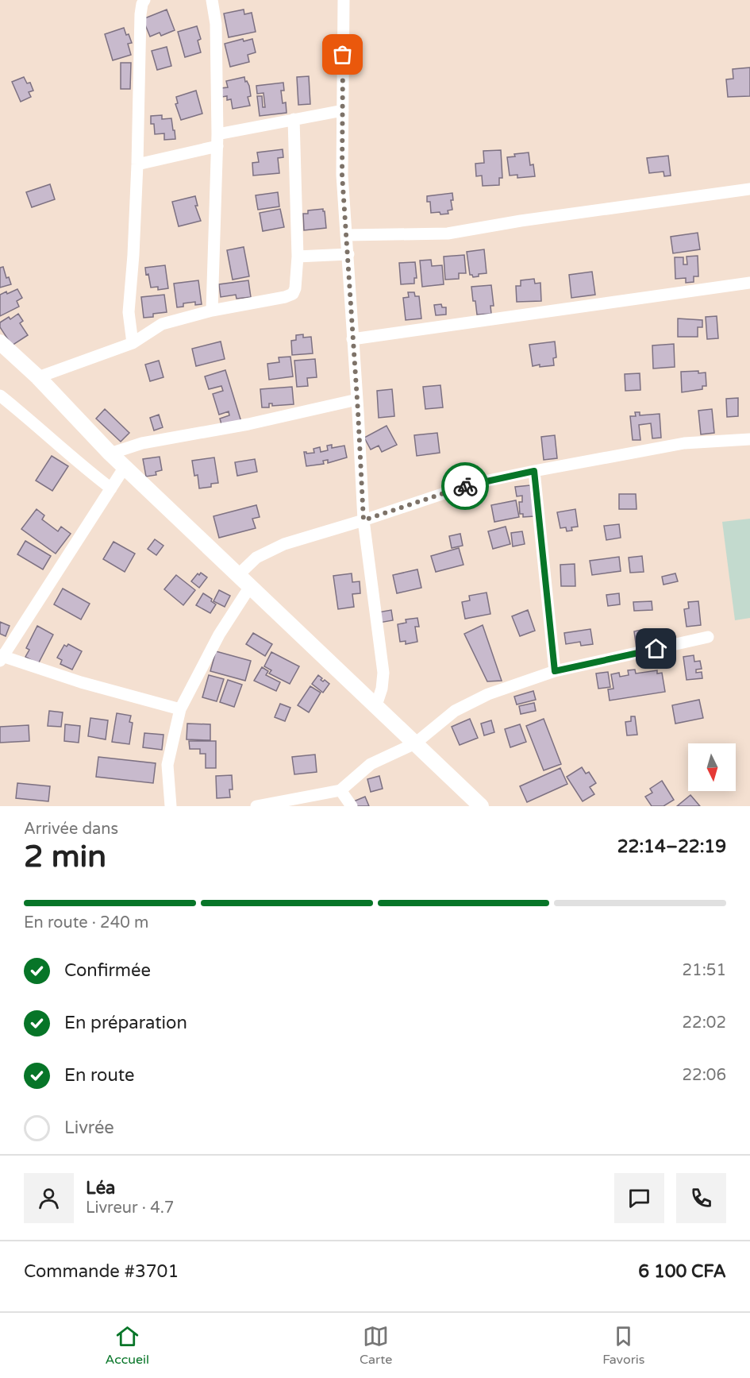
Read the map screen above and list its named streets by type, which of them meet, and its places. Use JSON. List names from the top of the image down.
{
  "north": "bottom",
  "page": {
    "heading": ["2 min", "Arrivée dans", "22:14–22:19"],
    "panel": [
      "Léa",
      "Livreur · 4.7",
      "Commande #3701",
      "6 100 CFA"
    ],
    "bar": "En route · 240 m",
    "list": [
      ["Confirmée", "21:51"],
      ["En préparation", "22:02"],
      ["En route", "22:06"],
      "Livrée"
    ],
    "tabs": ["Accueil", "Carte", "Favoris"]
  }
}
